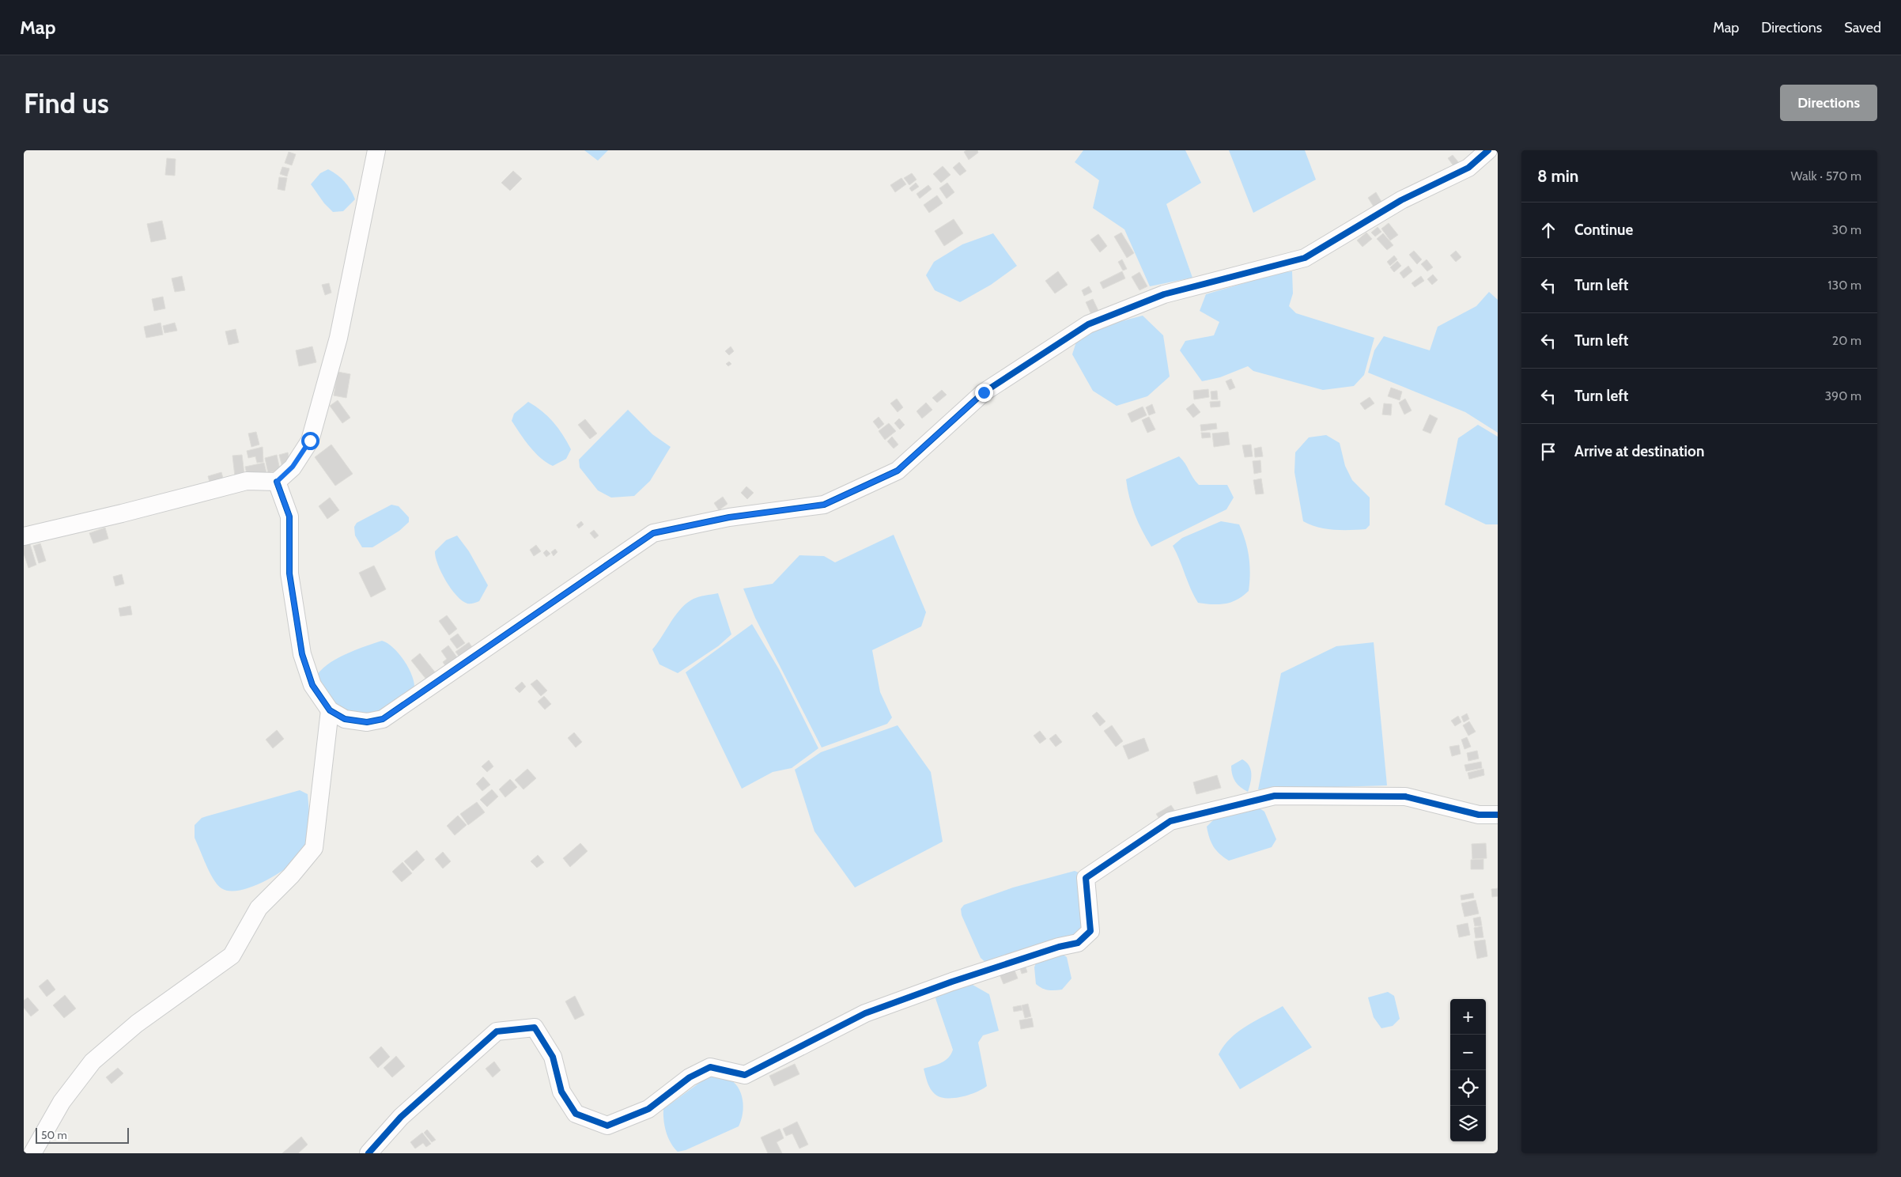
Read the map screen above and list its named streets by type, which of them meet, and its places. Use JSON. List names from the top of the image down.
{
  "scale_bar": "50 m",
  "page": {
    "header": "Map",
    "nav": ["Map", "Directions", "Saved"],
    "buttons": "Directions",
    "title": "Find us",
    "heading": ["8 min", "Walk · 570 m"],
    "list": [
      ["Continue", "30 m"],
      ["Turn left", "130 m"],
      ["Turn left", "20 m"],
      ["Turn left", "390 m"],
      "Arrive at destination"
    ],
    "map_buttons": ["+", "−"],
    "scale": "50 m"
  }
}
